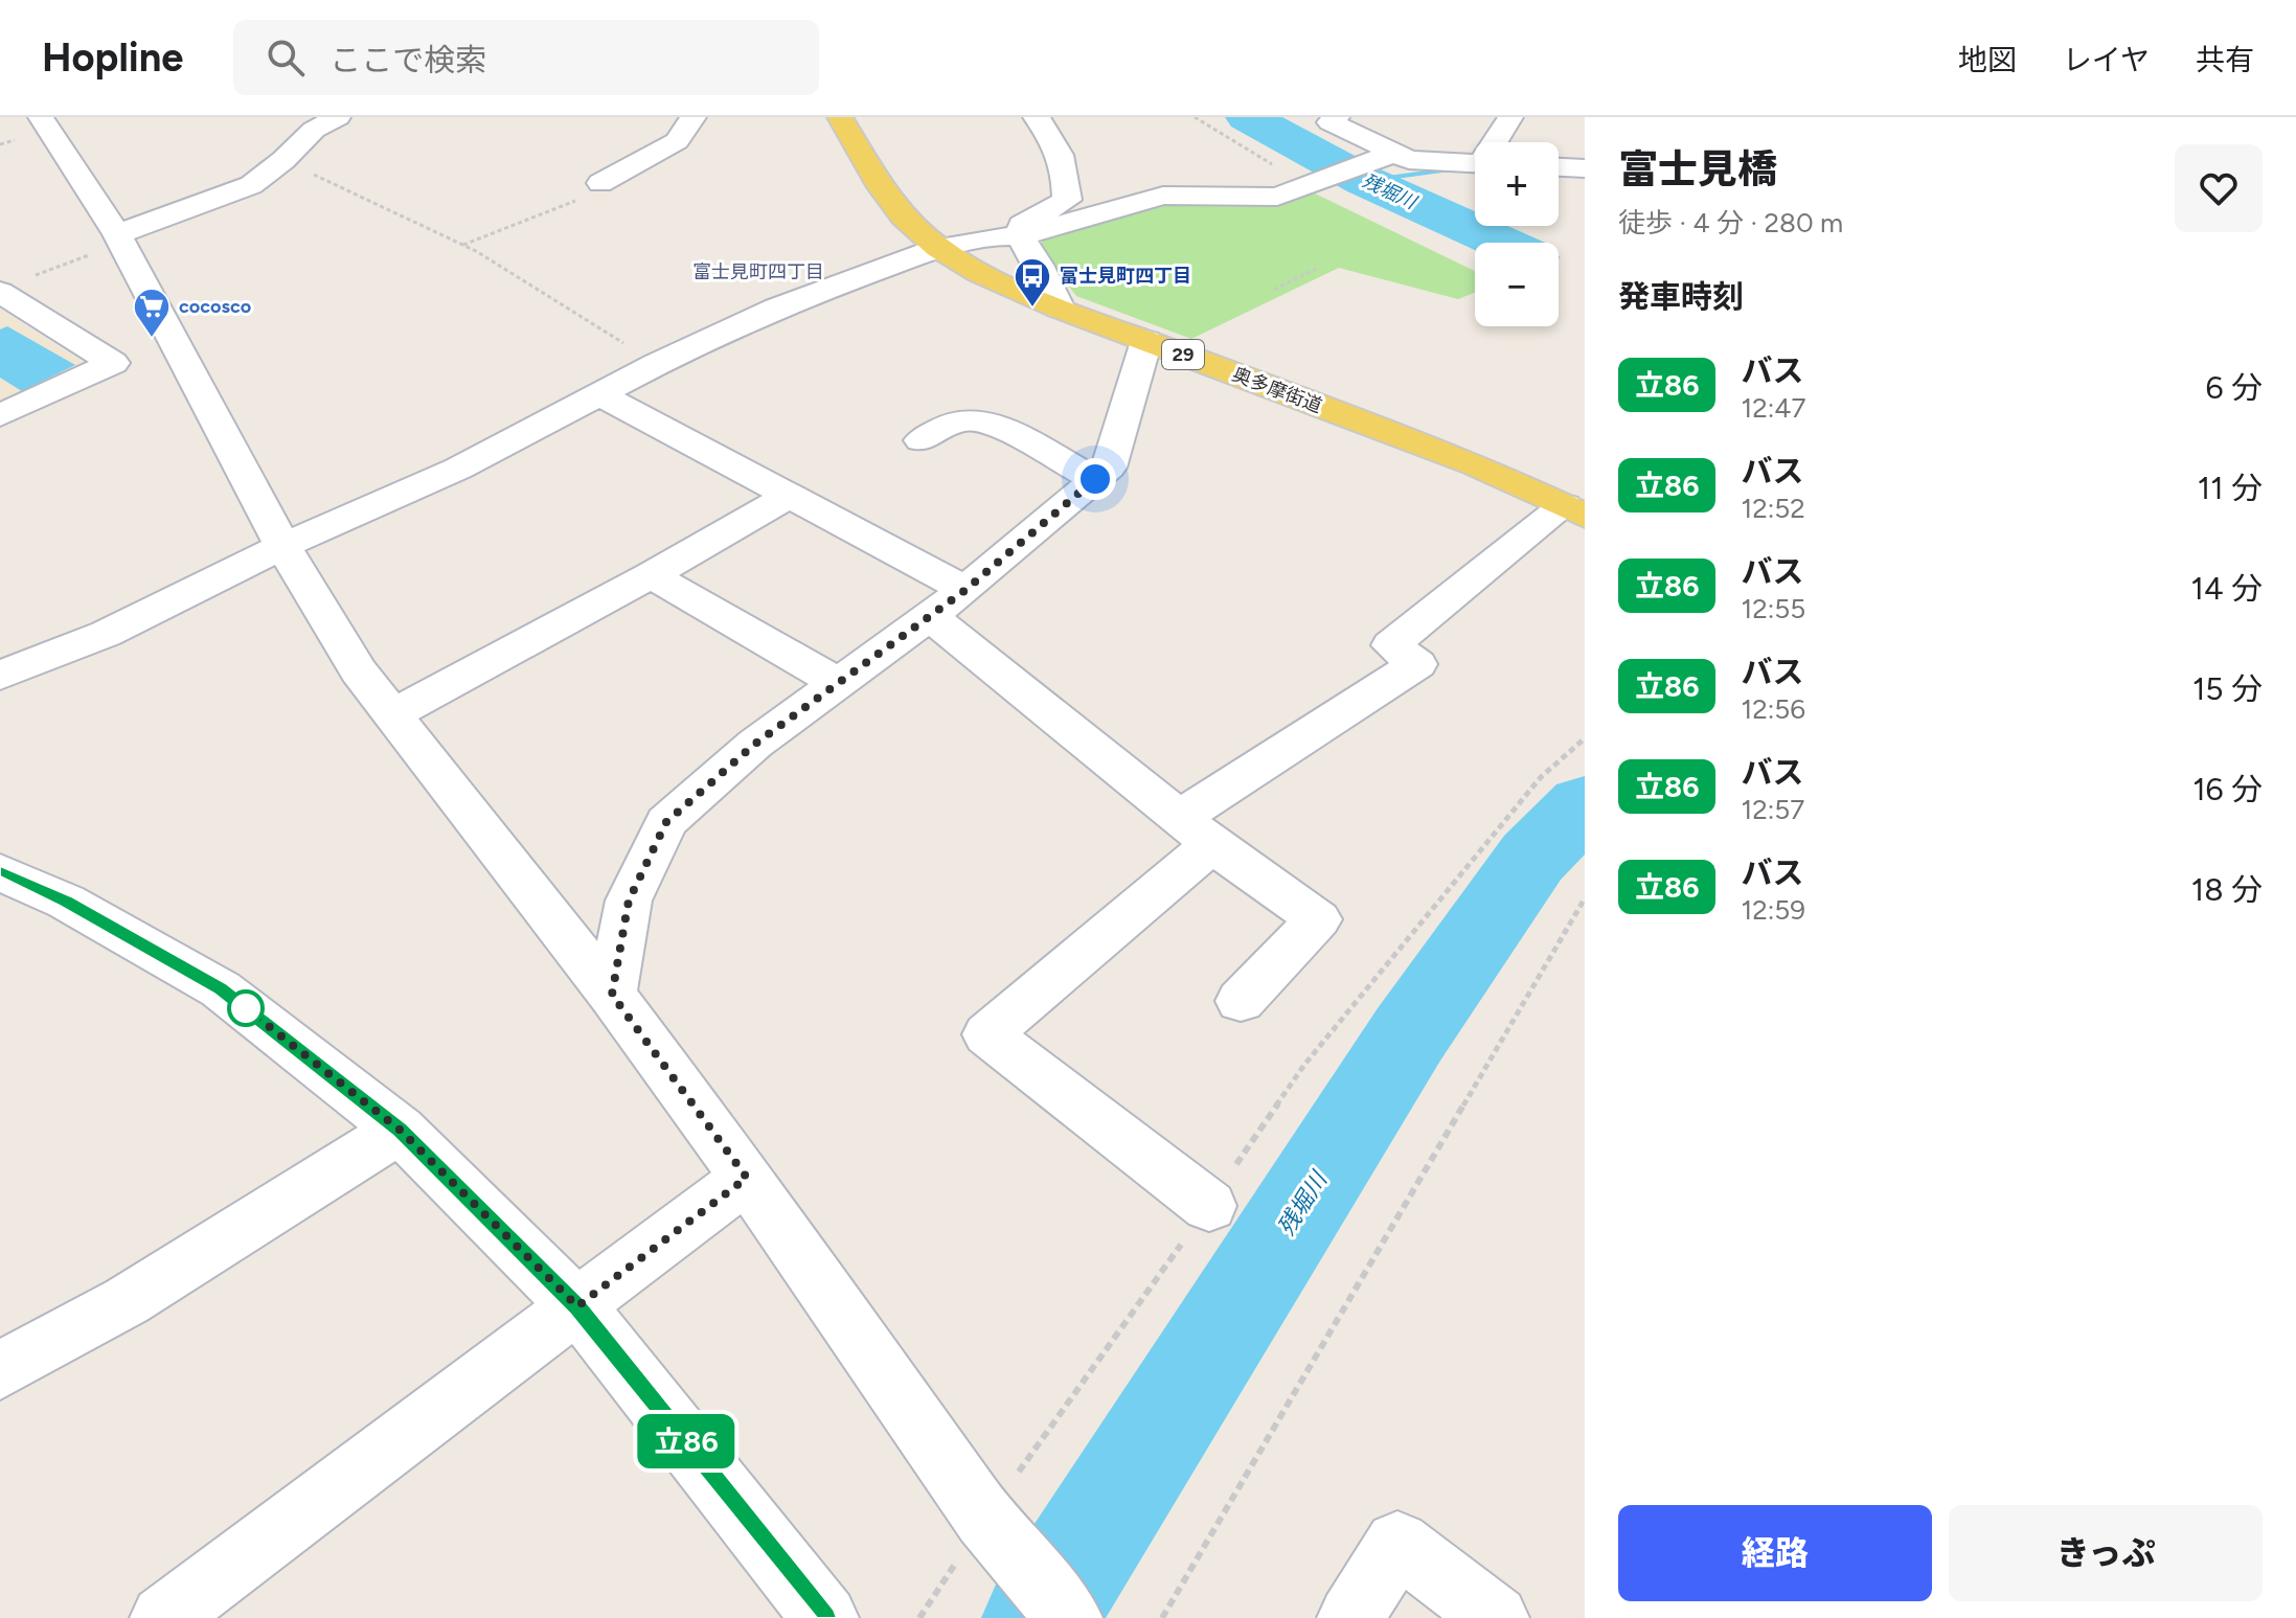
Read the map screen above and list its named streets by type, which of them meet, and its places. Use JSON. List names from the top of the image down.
{
  "streets": {
    "main road": ["29", "奥多摩街道"]
  },
  "districts": ["富士見町四丁目"],
  "water": ["残堀川"],
  "places": {
    "bus stop": ["富士見町四丁目"],
    "supermarket": ["cocosco"]
  },
  "lines": ["bus line 立86"],
  "page": {
    "header": "Hopline",
    "search": "ここで検索",
    "nav": ["地図", "レイヤ", "共有"],
    "on_map": "立86",
    "heading": [
      ["富士見橋", "徒歩 · 4 分 · 280 m"],
      "発車時刻"
    ],
    "map_buttons": ["+", "−"],
    "list": [
      {
        "mark": "立86",
        "name": "バス",
        "note": "12:47",
        "value": "6 分"
      },
      {
        "mark": "立86",
        "name": "バス",
        "note": "12:52",
        "value": "11 分"
      },
      {
        "mark": "立86",
        "name": "バス",
        "note": "12:55",
        "value": "14 分"
      },
      {
        "mark": "立86",
        "name": "バス",
        "note": "12:56",
        "value": "15 分"
      },
      {
        "mark": "立86",
        "name": "バス",
        "note": "12:57",
        "value": "16 分"
      },
      {
        "mark": "立86",
        "name": "バス",
        "note": "12:59",
        "value": "18 分"
      }
    ],
    "buttons": ["経路", "きっぷ"]
  }
}
